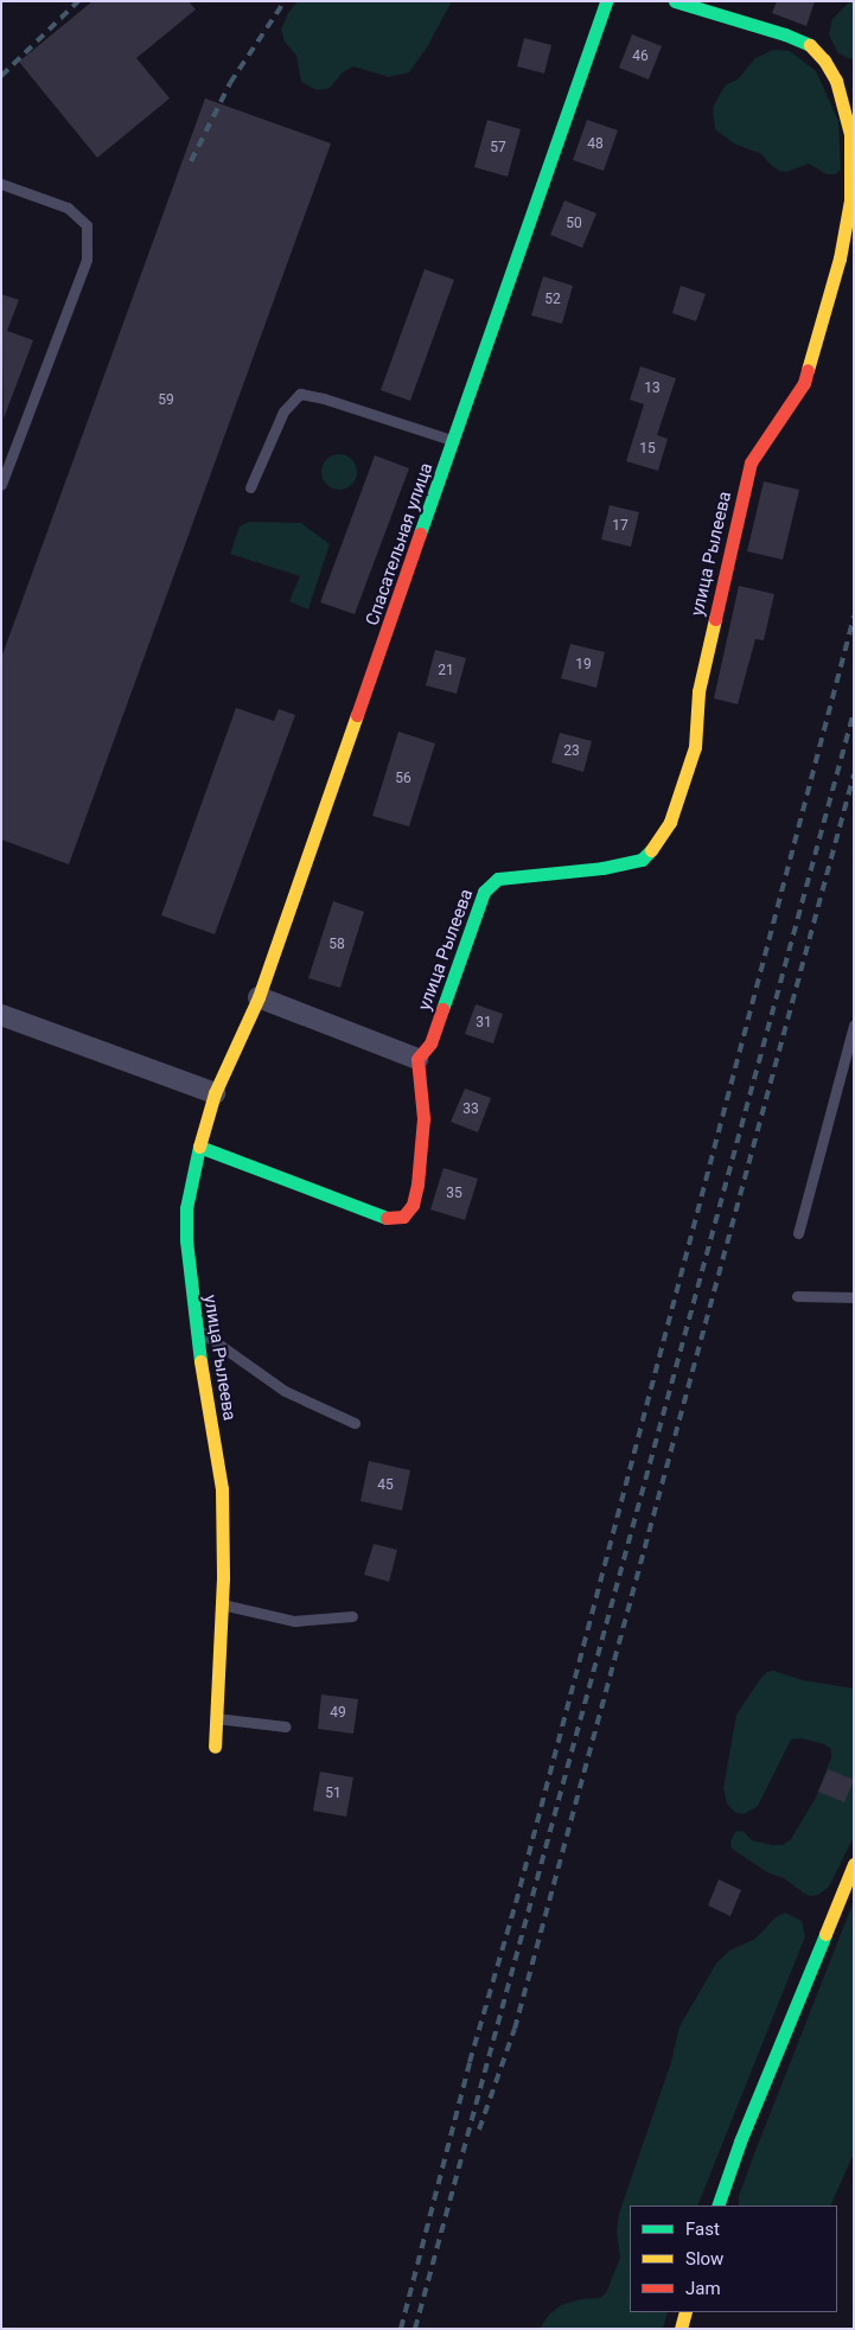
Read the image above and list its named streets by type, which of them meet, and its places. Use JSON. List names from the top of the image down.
{
  "streets": {
    "street": ["Спасательная улица", "улица Рылеева"]
  },
  "crossings": [
    ["Спасательная улица", "улица Рылеева"]
  ],
  "house_numbers": [
    "46",
    "48",
    "57",
    "50",
    "52",
    "13",
    "59",
    "15",
    "17",
    "19",
    "21",
    "23",
    "56",
    "58",
    "31",
    "33",
    "35",
    "45",
    "49",
    "51"
  ],
  "legend": ["Fast", "Slow", "Jam"]
}
